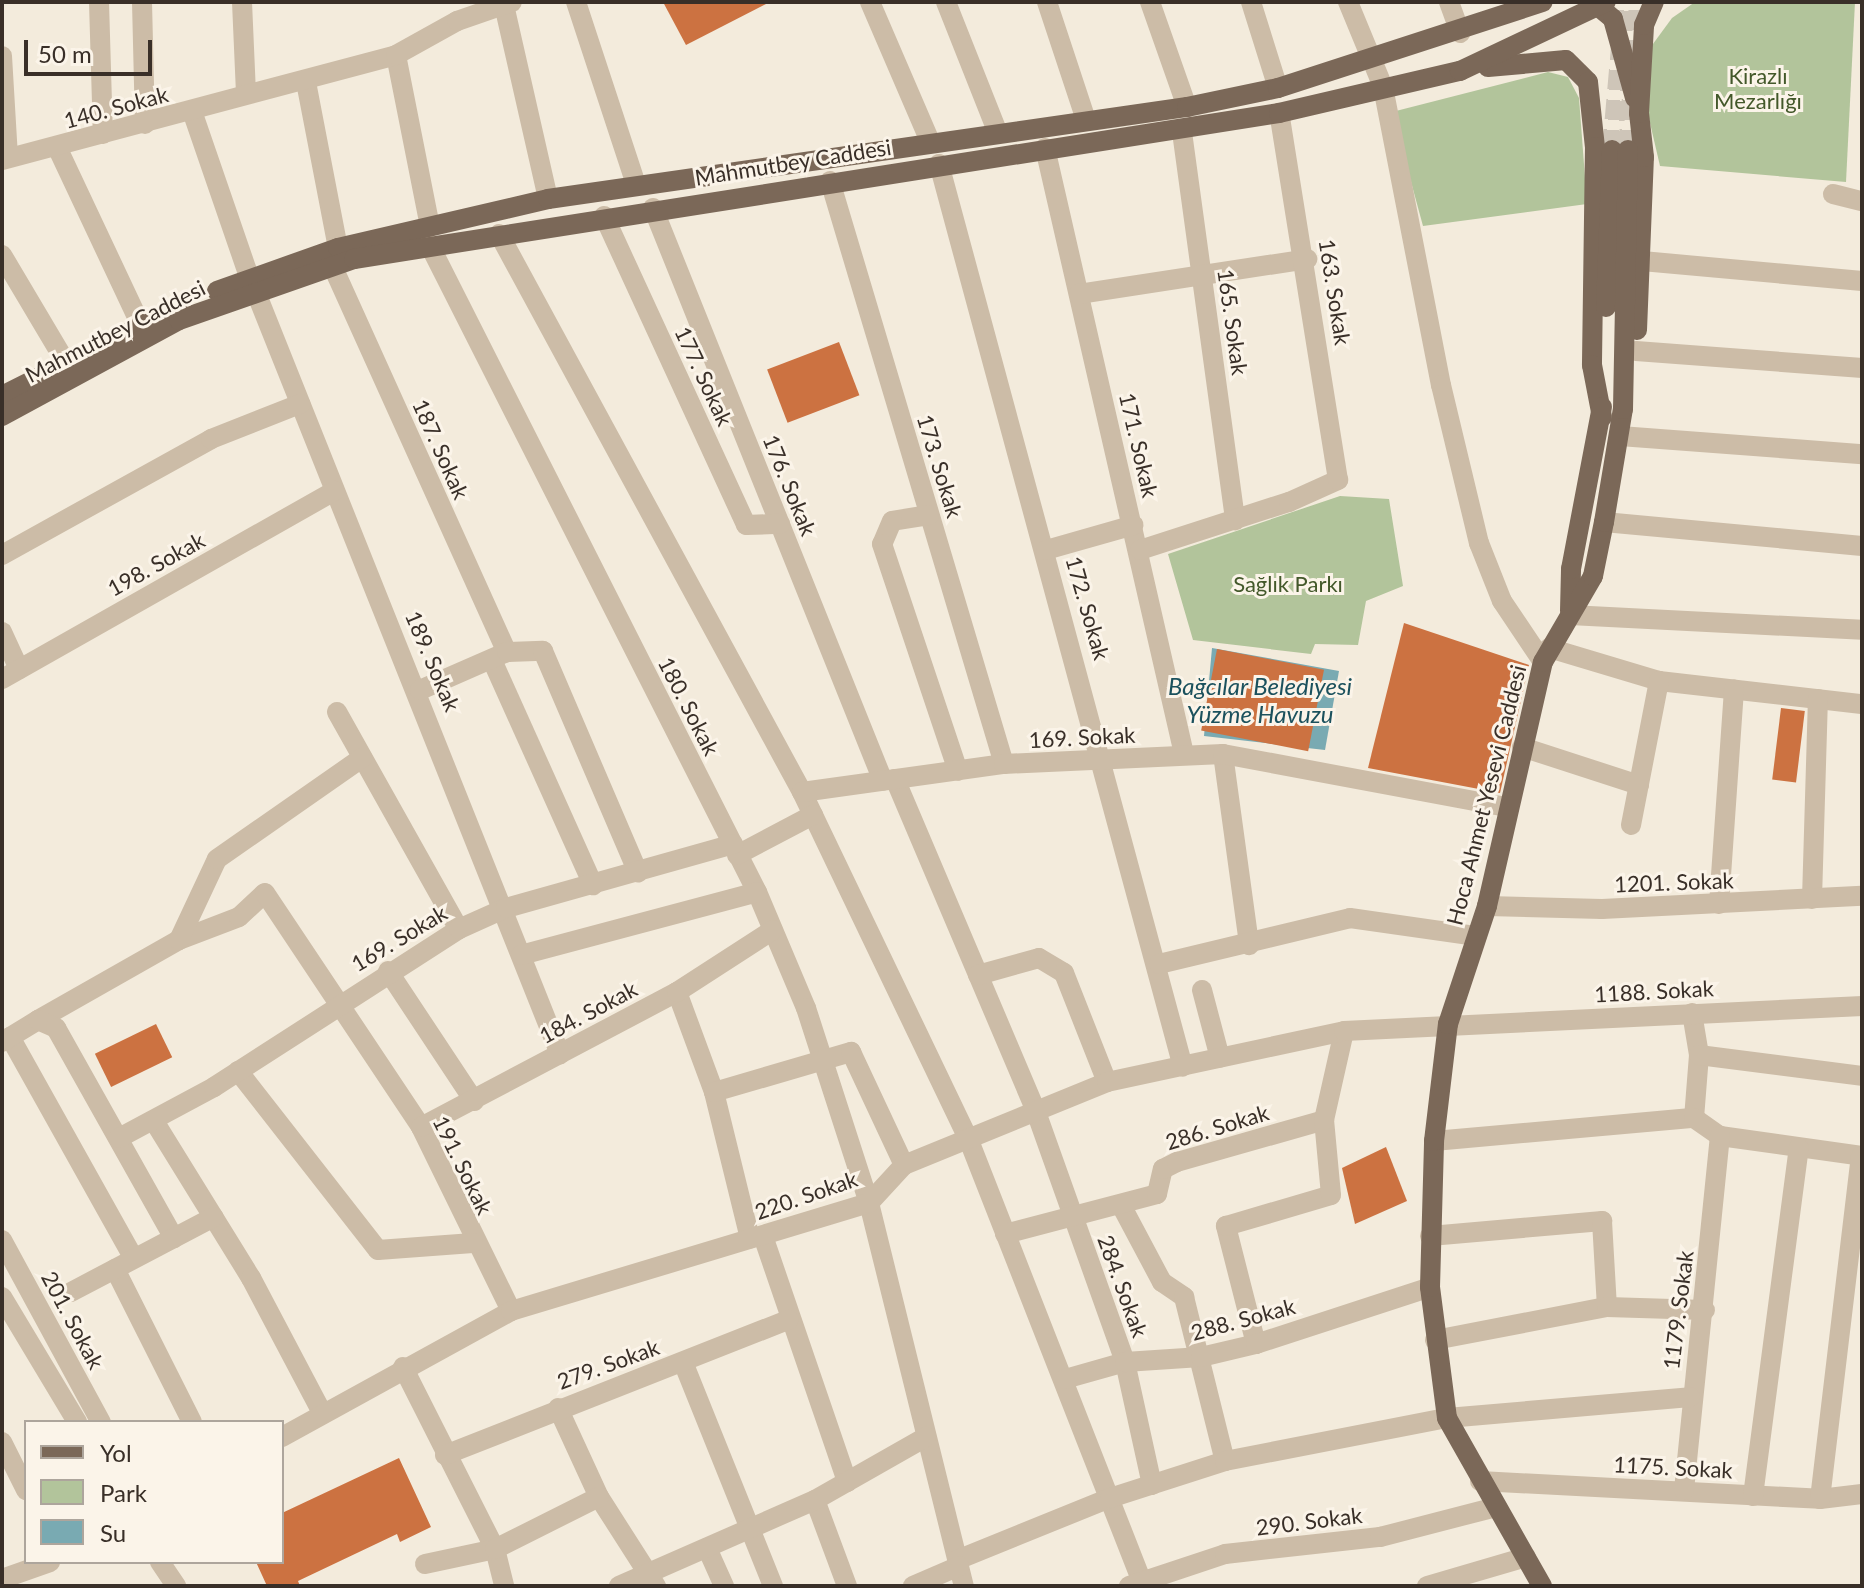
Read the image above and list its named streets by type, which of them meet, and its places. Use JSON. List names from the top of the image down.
{
  "streets": {
    "main road": ["Mahmutbey Caddesi", "Hoca Ahmet Yesevi Caddesi"],
    "street": [
      "140. Sokak",
      "163. Sokak",
      "165. Sokak",
      "177. Sokak",
      "171. Sokak",
      "187. Sokak",
      "173. Sokak",
      "176. Sokak",
      "198. Sokak",
      "172. Sokak",
      "189. Sokak",
      "180. Sokak",
      "169. Sokak",
      "1201. Sokak",
      "1188. Sokak",
      "184. Sokak",
      "286. Sokak",
      "191. Sokak",
      "220. Sokak",
      "284. Sokak",
      "1179. Sokak",
      "288. Sokak",
      "201. Sokak",
      "279. Sokak",
      "1175. Sokak",
      "290. Sokak"
    ]
  },
  "crossings": [
    ["140. Sokak", "187. Sokak"],
    ["140. Sokak", "189. Sokak"],
    ["140. Sokak", "180. Sokak"],
    ["Mahmutbey Caddesi", "163. Sokak"],
    ["Mahmutbey Caddesi", "165. Sokak"],
    ["Mahmutbey Caddesi", "177. Sokak"],
    ["Mahmutbey Caddesi", "171. Sokak"],
    ["Mahmutbey Caddesi", "187. Sokak"],
    ["Mahmutbey Caddesi", "173. Sokak"],
    ["Mahmutbey Caddesi", "176. Sokak"],
    ["Mahmutbey Caddesi", "172. Sokak"],
    ["Mahmutbey Caddesi", "189. Sokak"],
    ["Mahmutbey Caddesi", "180. Sokak"],
    ["163. Sokak", "165. Sokak"],
    ["177. Sokak", "176. Sokak"],
    ["171. Sokak", "169. Sokak"],
    ["187. Sokak", "169. Sokak"],
    ["173. Sokak", "169. Sokak"],
    ["176. Sokak", "169. Sokak"],
    ["176. Sokak", "220. Sokak"],
    ["176. Sokak", "284. Sokak"],
    ["198. Sokak", "189. Sokak"],
    ["172. Sokak", "169. Sokak"],
    ["172. Sokak", "220. Sokak"],
    ["189. Sokak", "169. Sokak"],
    ["189. Sokak", "184. Sokak"],
    ["180. Sokak", "169. Sokak"],
    ["180. Sokak", "184. Sokak"],
    ["180. Sokak", "220. Sokak"],
    ["169. Sokak", "Hoca Ahmet Yesevi Caddesi"],
    ["169. Sokak", "191. Sokak"],
    ["Hoca Ahmet Yesevi Caddesi", "1201. Sokak"],
    ["Hoca Ahmet Yesevi Caddesi", "1188. Sokak"],
    ["Hoca Ahmet Yesevi Caddesi", "220. Sokak"],
    ["Hoca Ahmet Yesevi Caddesi", "288. Sokak"],
    ["Hoca Ahmet Yesevi Caddesi", "1175. Sokak"],
    ["Hoca Ahmet Yesevi Caddesi", "290. Sokak"],
    ["1188. Sokak", "220. Sokak"],
    ["184. Sokak", "191. Sokak"],
    ["286. Sokak", "284. Sokak"],
    ["191. Sokak", "220. Sokak"],
    ["220. Sokak", "284. Sokak"],
    ["284. Sokak", "288. Sokak"],
    ["1179. Sokak", "1175. Sokak"]
  ],
  "water": ["Bağcılar Belediyesi Yüzme Havuzu"],
  "parks": ["Kirazlı Mezarlığı", "Sağlık Parkı"],
  "legend": ["Yol", "Park", "Su"],
  "scale_bar": "50 m"
}
